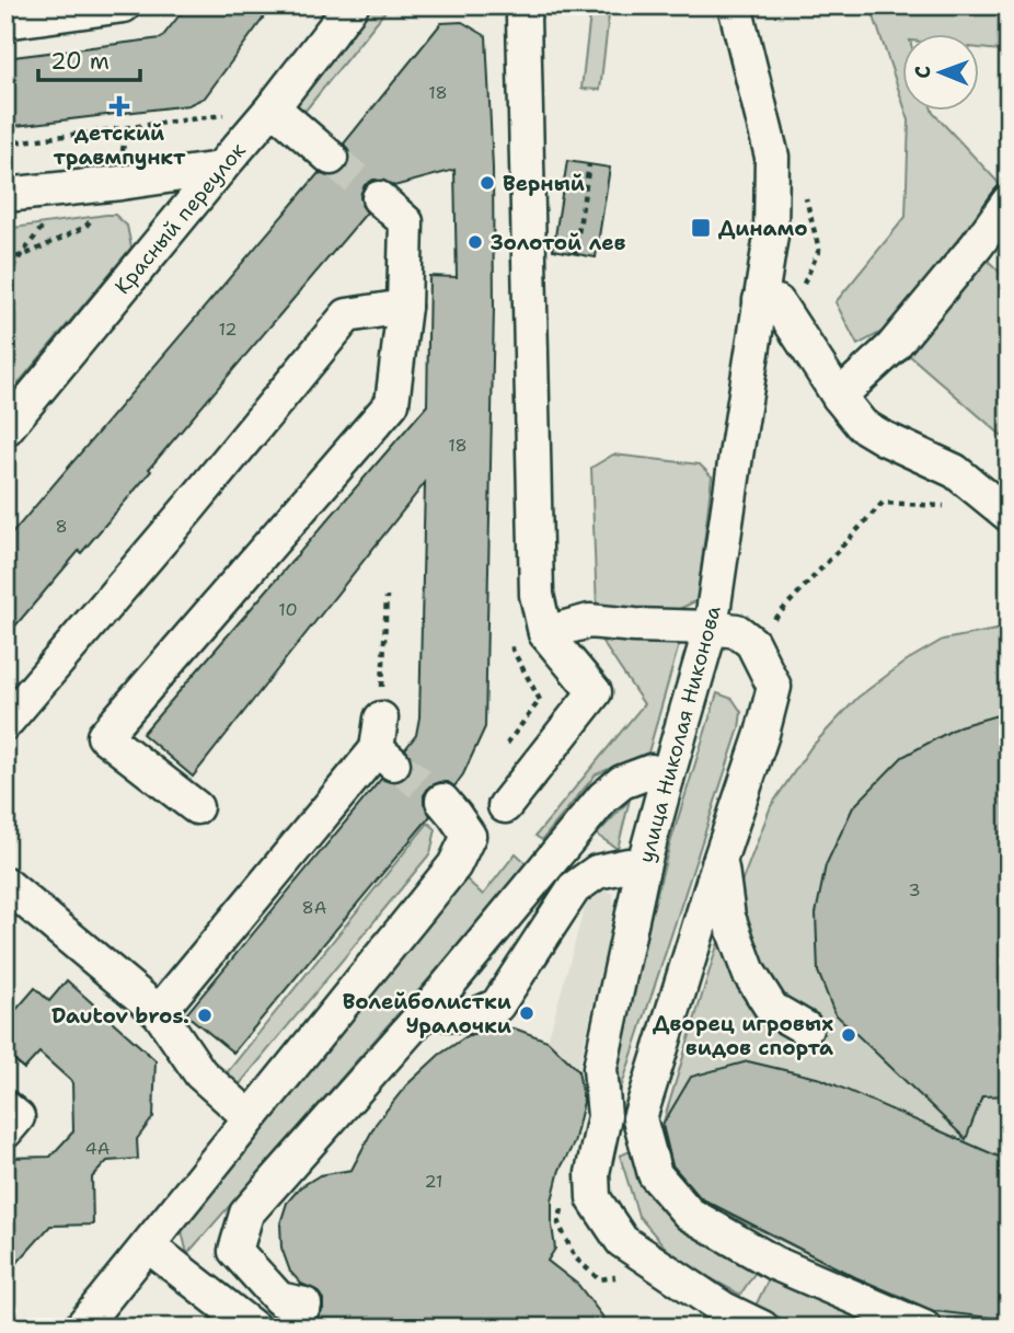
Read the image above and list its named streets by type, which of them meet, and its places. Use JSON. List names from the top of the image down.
{
  "streets": {
    "street": ["Красный переулок", "улица Николая Никонова"]
  },
  "places": {
    "health": ["детский травмпункт"],
    "other": [
      "Верный",
      "Золотой лев",
      "Волейболистки Уралочки",
      "Dautov bros.",
      "Дворец игровых видов спорта"
    ],
    "transit": ["Динамо"]
  },
  "house_numbers": [
    "18",
    "12",
    "18",
    "8",
    "10",
    "3",
    "8А",
    "4А",
    "21"
  ],
  "scale_bar": "20 m",
  "north": "left"
}
